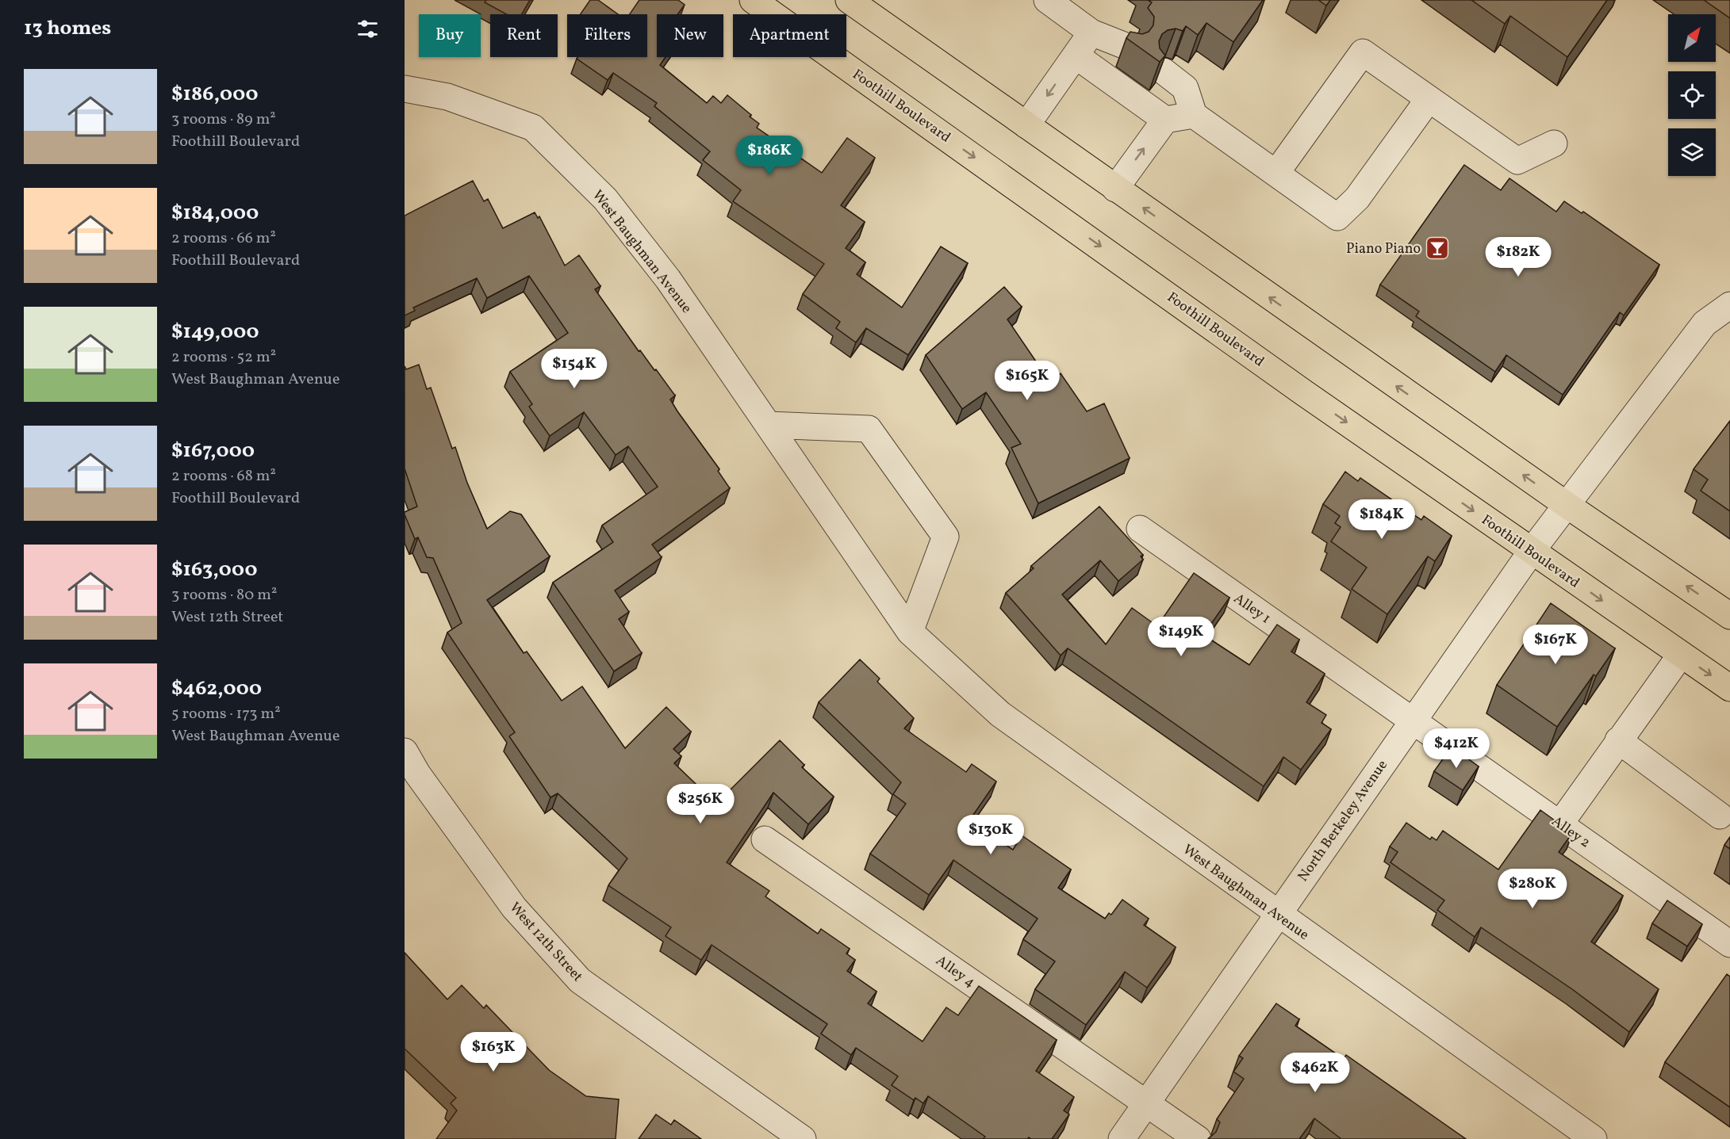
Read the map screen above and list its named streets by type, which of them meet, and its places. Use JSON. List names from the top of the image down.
{
  "streets": {
    "main road": ["Foothill Boulevard"],
    "street": [
      "West Baughman Avenue",
      "Alley 1",
      "North Berkeley Avenue",
      "Alley 2",
      "West 12th Street",
      "Alley 4"
    ]
  },
  "crossings": [
    ["Foothill Boulevard", "North Berkeley Avenue"],
    ["West Baughman Avenue", "North Berkeley Avenue"],
    ["Alley 1", "North Berkeley Avenue"],
    ["Alley 1", "Alley 2"],
    ["North Berkeley Avenue", "Alley 2"],
    ["North Berkeley Avenue", "Alley 4"]
  ],
  "places": {
    "bar": ["Piano Piano"]
  },
  "north": "top right",
  "page": {
    "heading": "13 homes",
    "chip": [
      "Buy",
      "Rent",
      "Filters",
      "New",
      "Apartment"
    ],
    "list": [
      {
        "name": "$186,000",
        "note": "3 rooms · 89 m² · Foothill Boulevard"
      },
      {
        "name": "$184,000",
        "note": "2 rooms · 66 m² · Foothill Boulevard"
      },
      {
        "name": "$149,000",
        "note": "2 rooms · 52 m² · West Baughman Avenue"
      },
      {
        "name": "$167,000",
        "note": "2 rooms · 68 m² · Foothill Boulevard"
      },
      {
        "name": "$163,000",
        "note": "3 rooms · 80 m² · West 12th Street"
      },
      {
        "name": "$462,000",
        "note": "5 rooms · 173 m² · West Baughman Avenue"
      }
    ],
    "price": [
      "$186K",
      "$182K",
      "$154K",
      "$165K",
      "$184K",
      "$149K",
      "$167K",
      "$412K",
      "$256K",
      "$130K",
      "$280K",
      "$163K",
      "$462K"
    ]
  }
}
